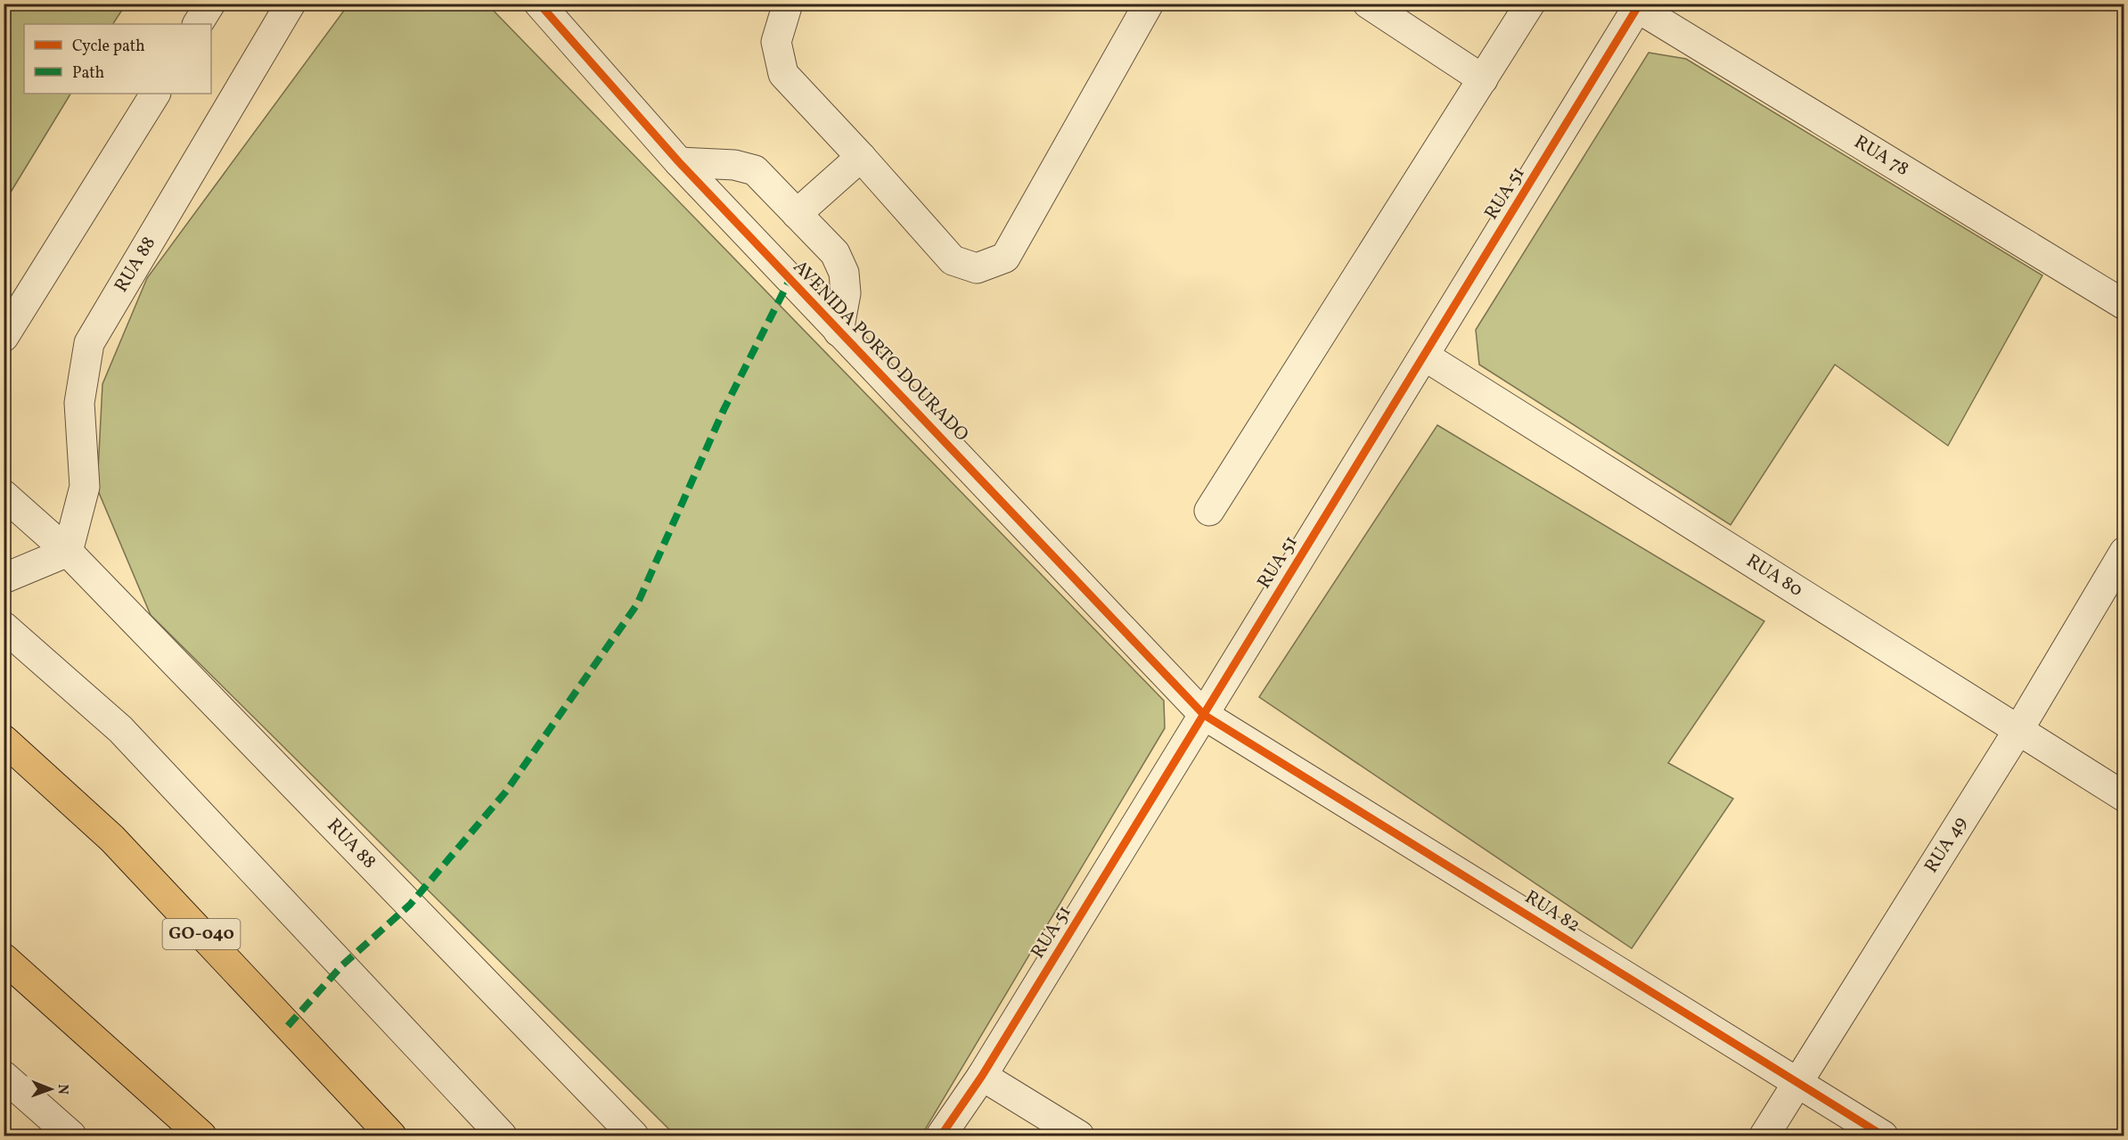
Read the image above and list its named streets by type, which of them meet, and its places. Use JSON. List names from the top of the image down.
{
  "streets": {
    "main road": ["GO-040"],
    "street": [
      "RUA 78",
      "RUA 51",
      "RUA 88",
      "AVENIDA PORTO DOURADO",
      "RUA 80",
      "RUA 49",
      "RUA 82"
    ]
  },
  "crossings": [
    ["RUA 78", "RUA 51"],
    ["RUA 51", "AVENIDA PORTO DOURADO"],
    ["RUA 51", "RUA 80"],
    ["RUA 51", "RUA 82"],
    ["AVENIDA PORTO DOURADO", "RUA 82"],
    ["RUA 80", "RUA 49"],
    ["RUA 49", "RUA 82"]
  ],
  "legend": ["Cycle path", "Path"],
  "north": "right"
}
